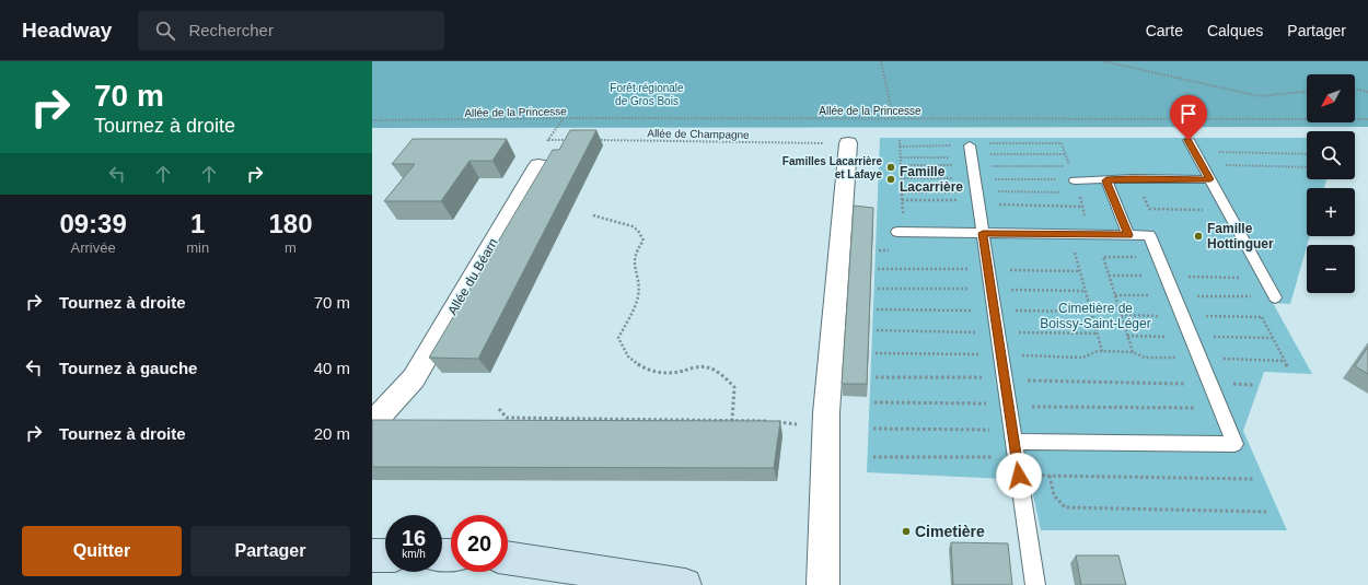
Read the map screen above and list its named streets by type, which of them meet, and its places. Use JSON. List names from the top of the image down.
{
  "streets": {
    "street": ["Allée du Béarn"],
    "path": ["Allée de la Princesse", "Allée de Champagne"]
  },
  "parks": ["Forêt régionale de Gros Bois", "Cimetière de Boissy-Saint-Léger"],
  "places": [
    "Familles Lacarrière et Lafaye",
    "Famille Lacarrière",
    "Famille Hottinguer",
    "Cimetière"
  ],
  "north": "bottom left",
  "page": {
    "header": "Headway",
    "search": "Rechercher",
    "nav": ["Carte", "Calques", "Partager"],
    "turn": ["70 m", "Tournez à droite"],
    "map_buttons": ["+", "−"],
    "eta": [
      "09:39",
      "Arrivée",
      "1",
      "min",
      "180",
      "m"
    ],
    "list": [
      {
        "name": "Tournez à droite",
        "value": "70 m"
      },
      {
        "name": "Tournez à gauche",
        "value": "40 m"
      },
      {
        "name": "Tournez à droite",
        "value": "20 m"
      }
    ],
    "speed": "16 km/h",
    "limit": "20",
    "buttons": ["Quitter", "Partager"]
  }
}
